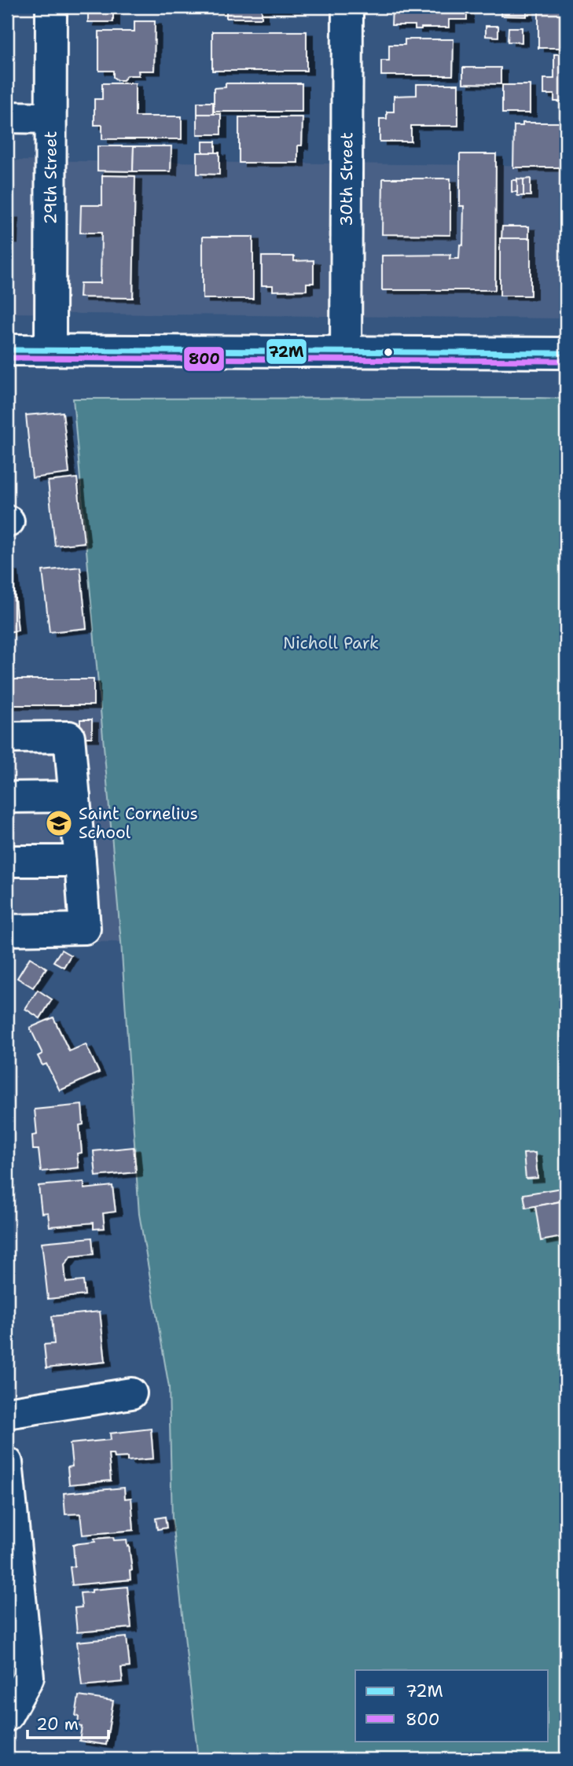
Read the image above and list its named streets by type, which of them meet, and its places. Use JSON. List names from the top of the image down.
{
  "streets": {
    "street": ["29th Street", "30th Street"]
  },
  "parks": ["Nicholl Park"],
  "places": {
    "school or university": ["Saint Cornelius School"]
  },
  "lines": ["transit line 72M", "transit line 800"],
  "legend": ["72M", "800"],
  "scale_bar": "20 m"
}
